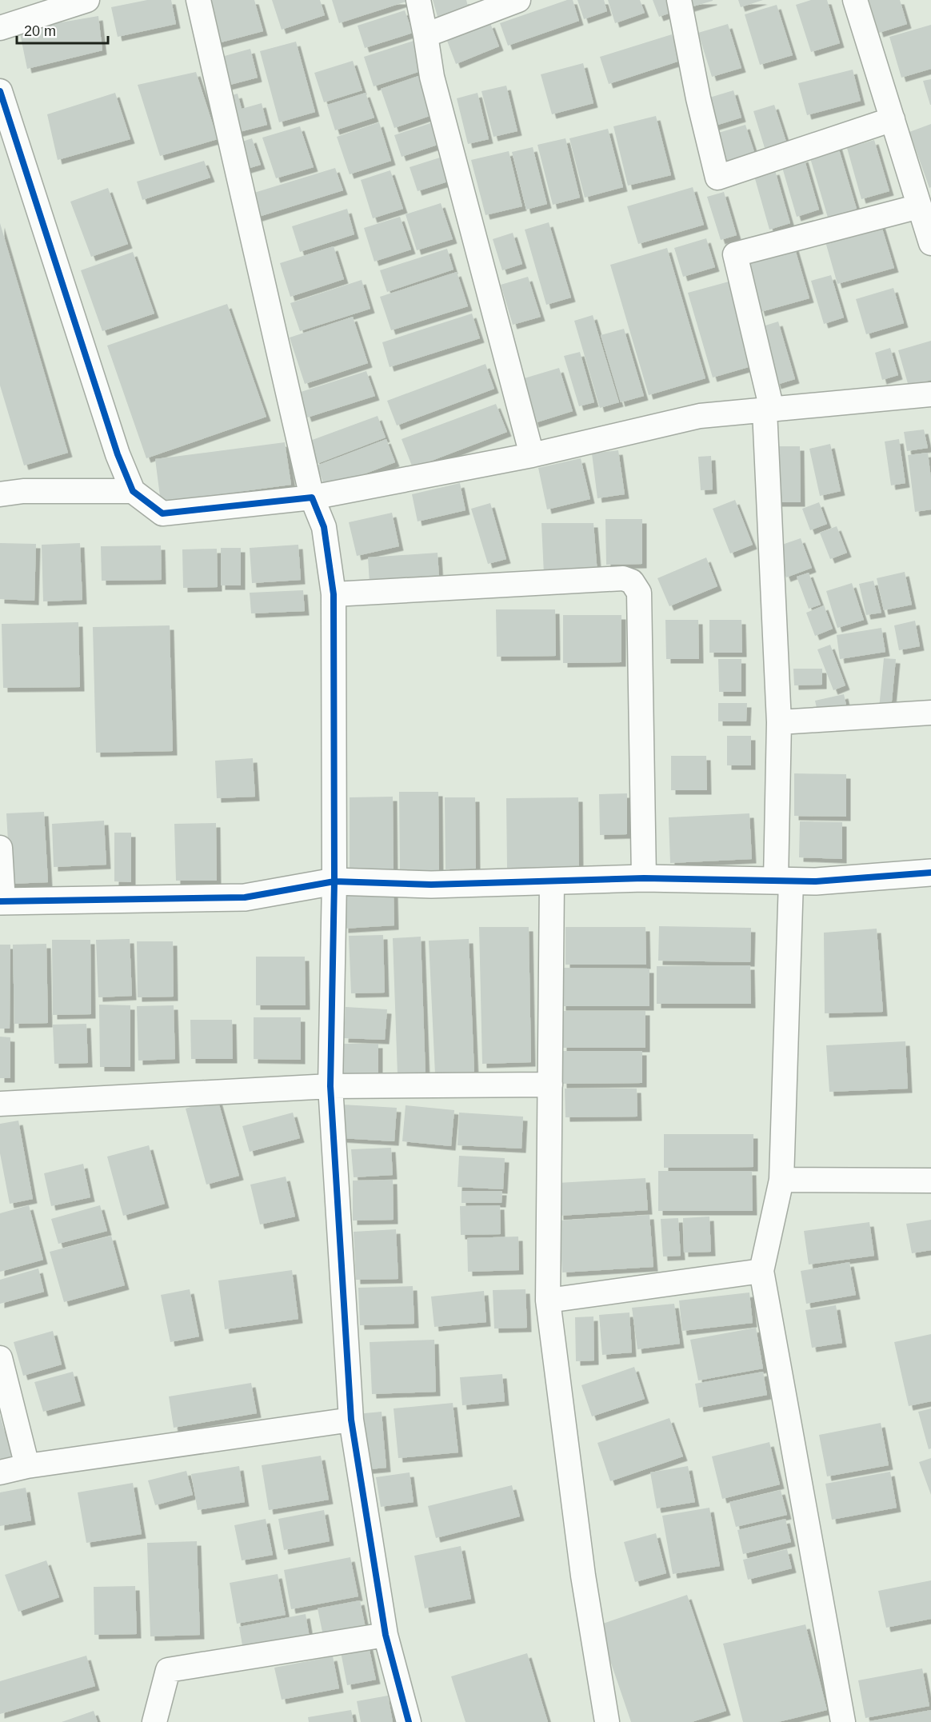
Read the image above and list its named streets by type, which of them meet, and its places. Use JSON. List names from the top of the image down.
{
  "scale_bar": "20 m"
}
